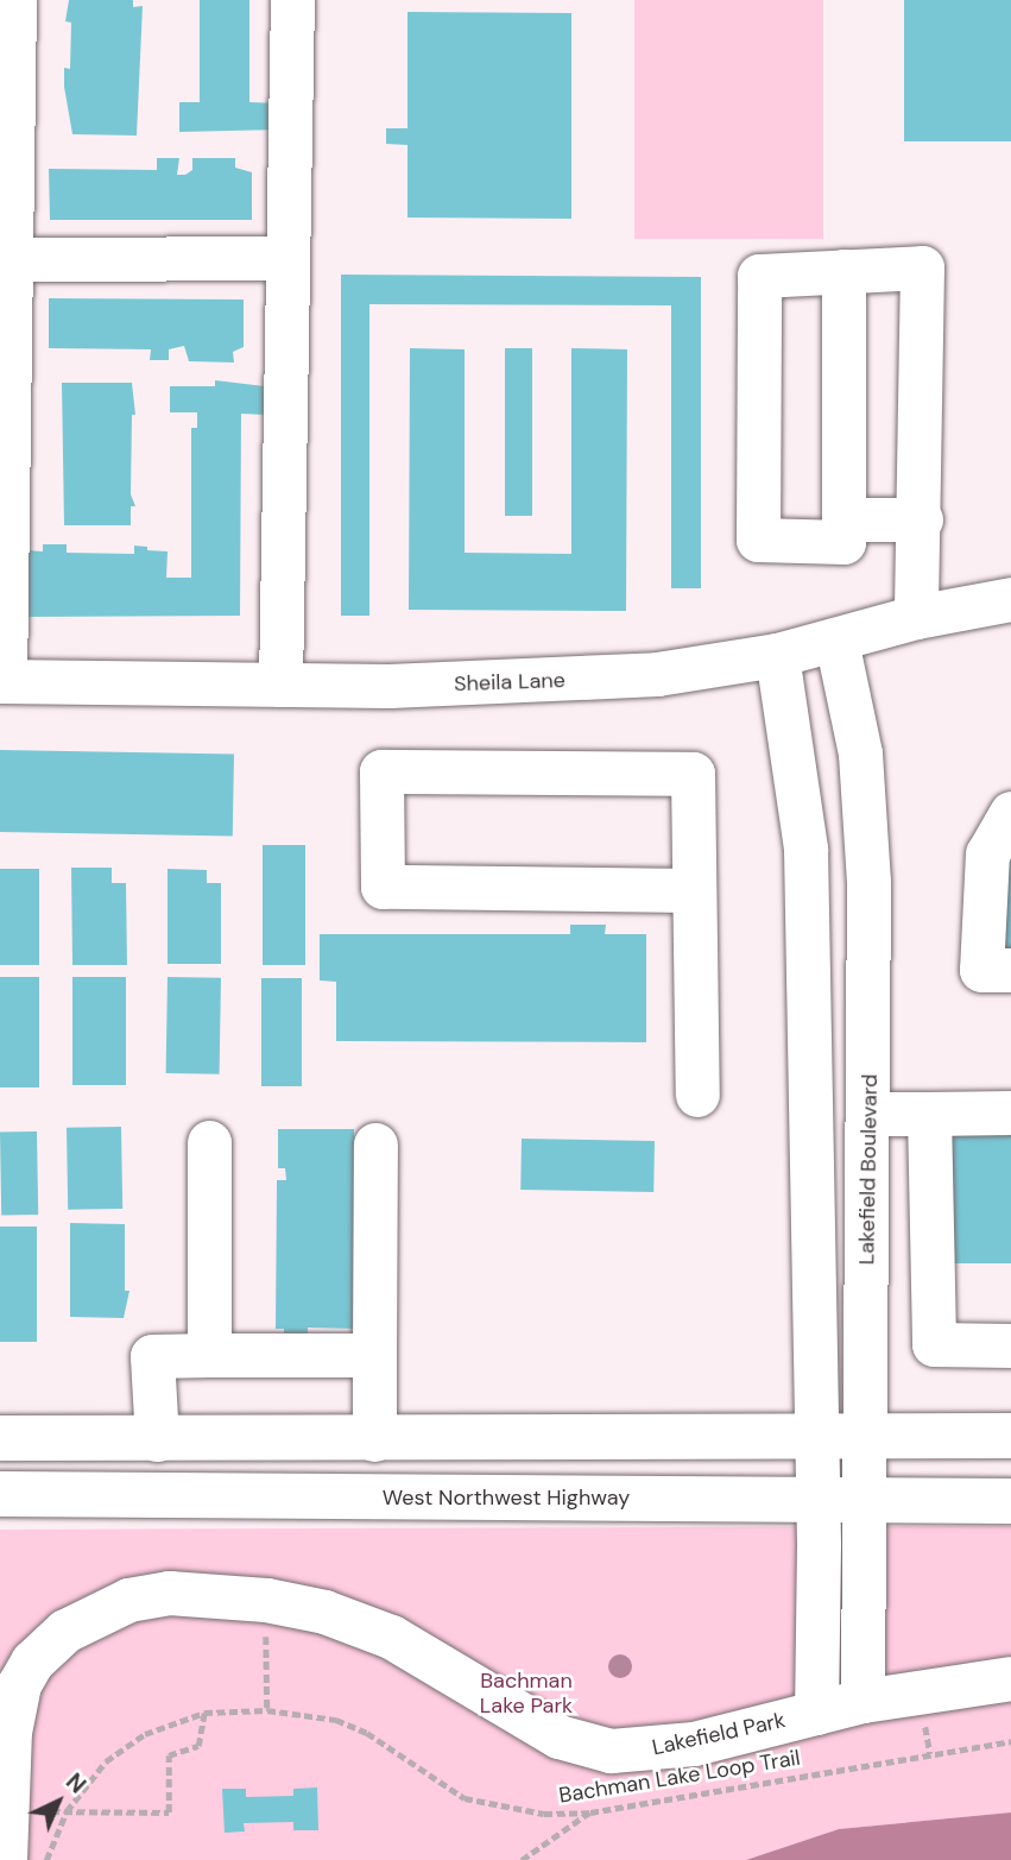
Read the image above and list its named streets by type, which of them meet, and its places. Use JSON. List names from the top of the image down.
{
  "streets": {
    "main road": ["West Northwest Highway"],
    "street": ["Sheila Lane", "Lakefield Boulevard", "Lakefield Park"],
    "path": ["Bachman Lake Loop Trail"]
  },
  "crossings": [
    ["Sheila Lane", "Lakefield Boulevard"],
    ["Lakefield Boulevard", "West Northwest Highway"],
    ["Lakefield Boulevard", "Lakefield Park"]
  ],
  "parks": ["Bachman Lake Park"],
  "north": "top right"
}
